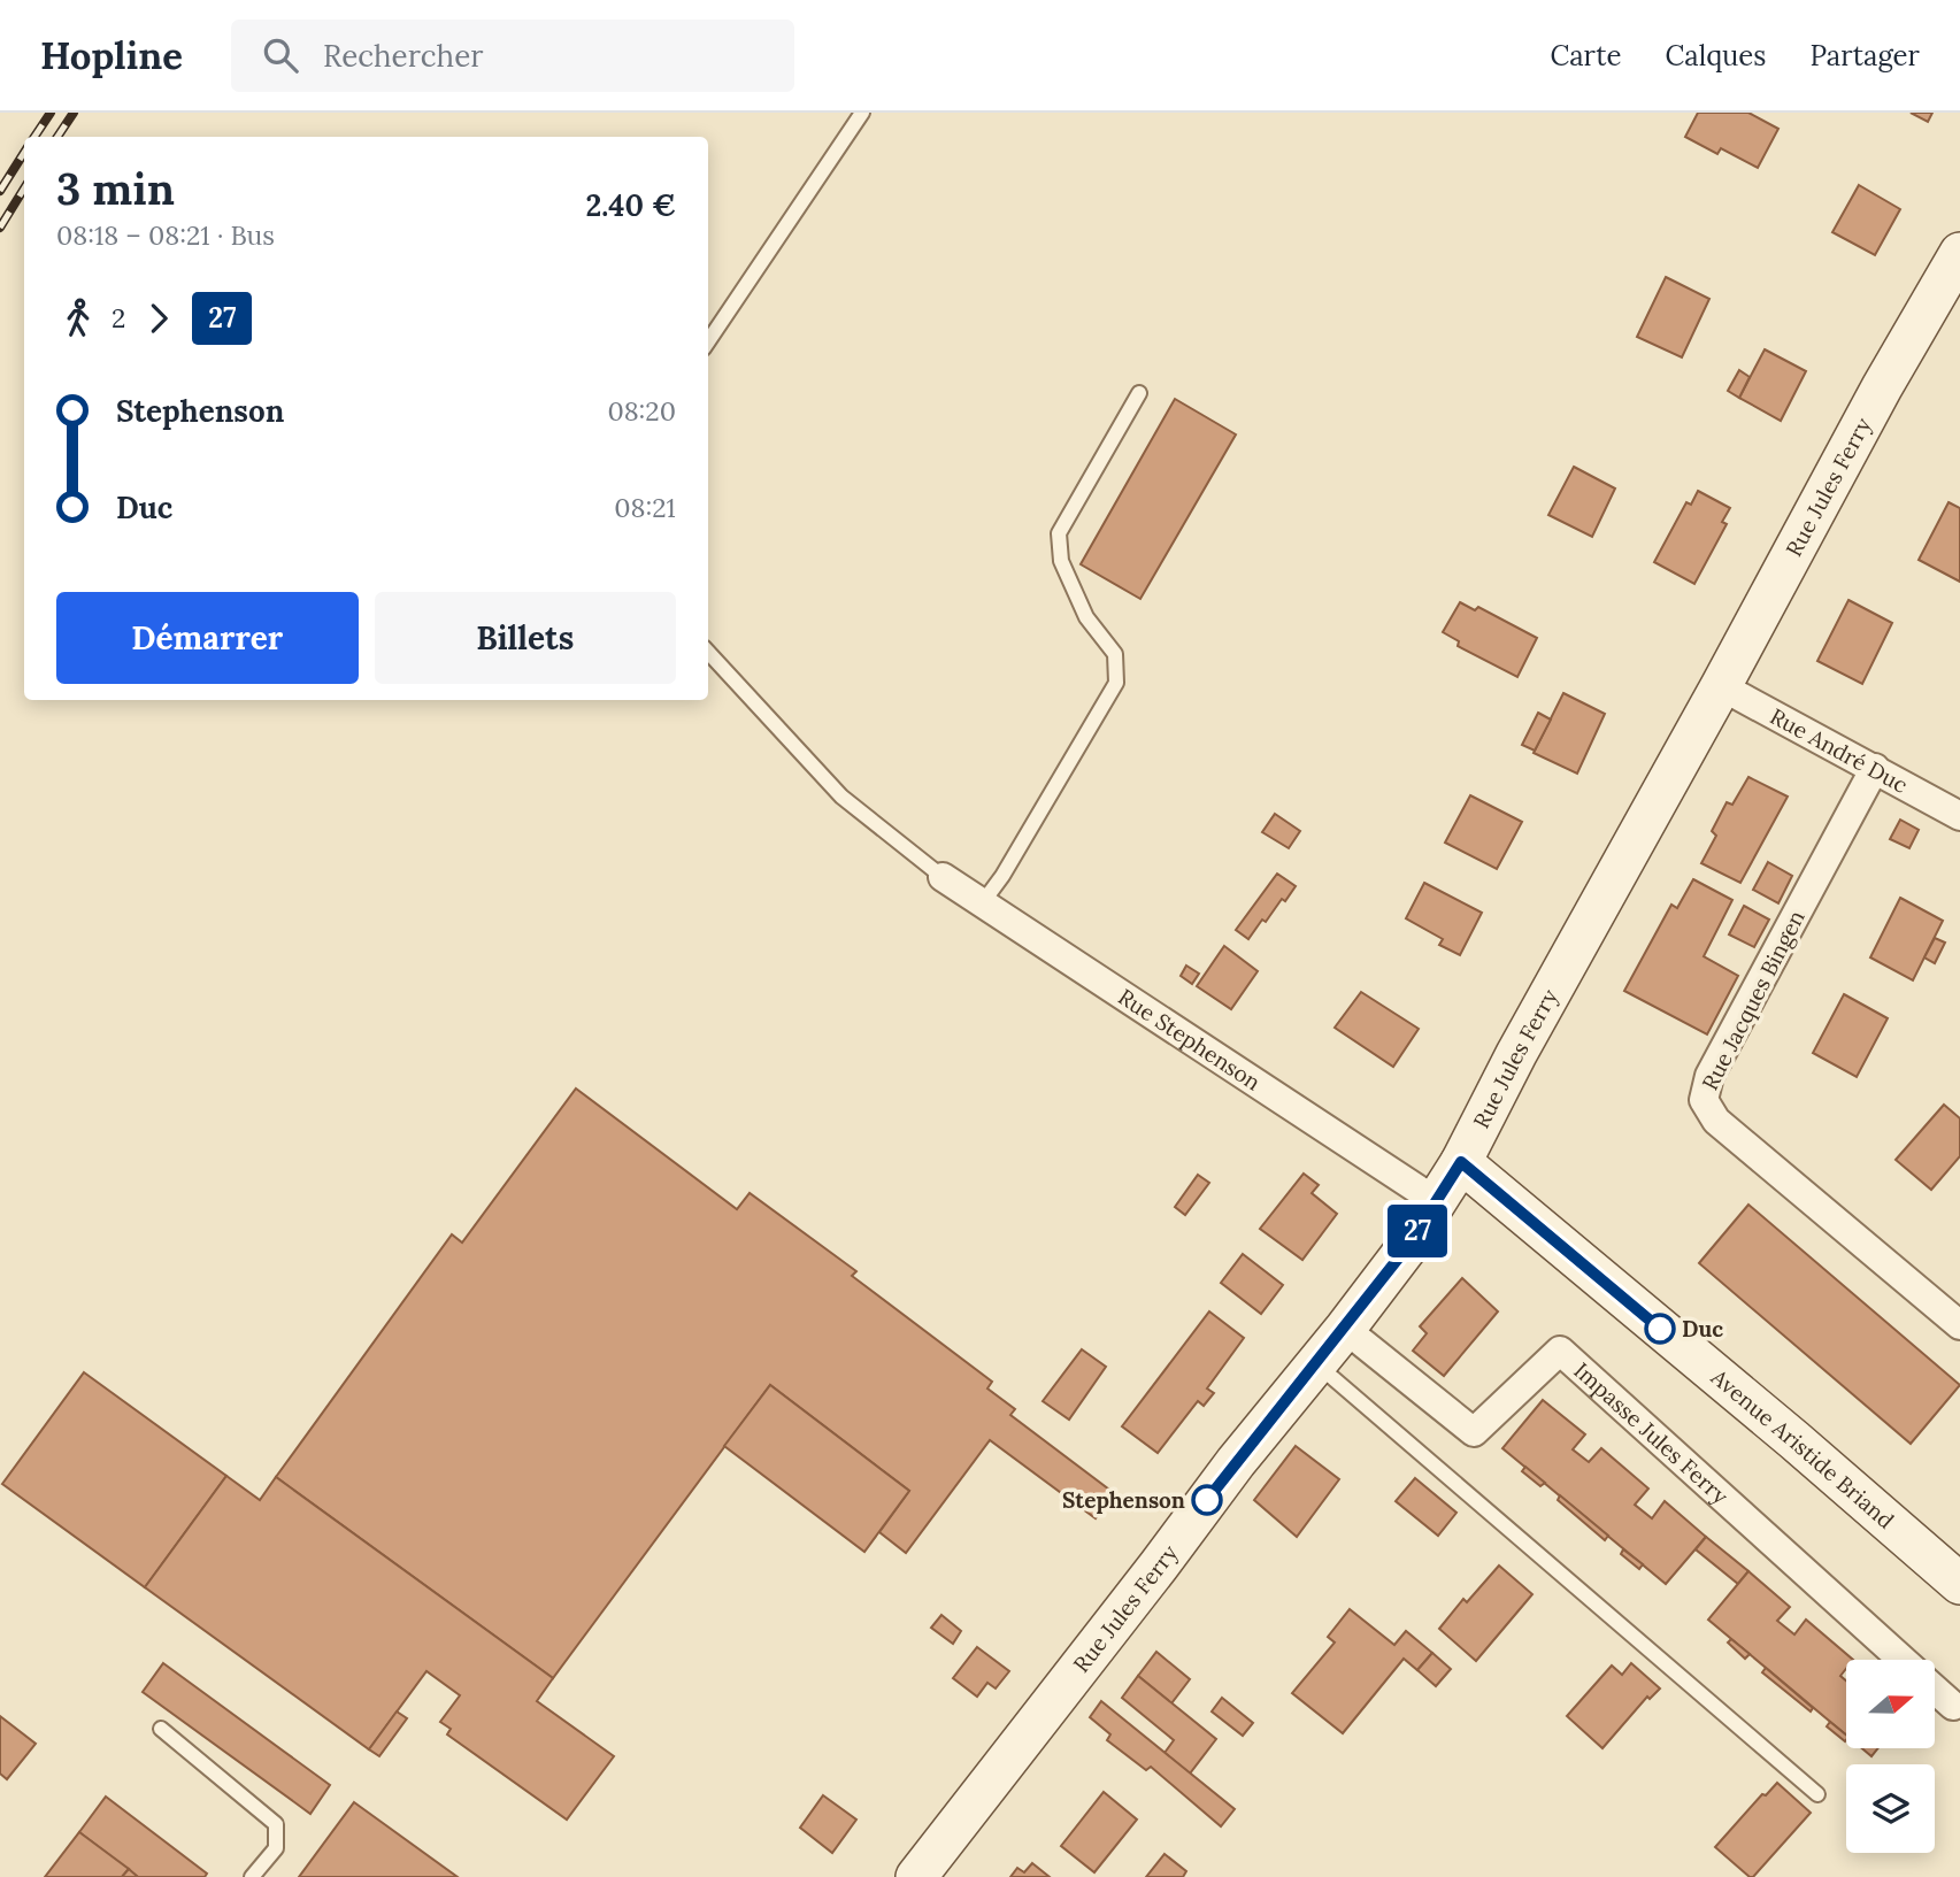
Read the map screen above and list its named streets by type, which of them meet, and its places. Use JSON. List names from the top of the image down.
{
  "streets": {
    "street": [
      "Rue Jules Ferry",
      "Rue André Duc",
      "Rue Jacques Bingen",
      "Rue Stephenson",
      "Impasse Jules Ferry",
      "Avenue Aristide Briand"
    ]
  },
  "crossings": [
    ["Rue Jules Ferry", "Rue André Duc"],
    ["Rue Jules Ferry", "Rue Stephenson"],
    ["Rue Jules Ferry", "Impasse Jules Ferry"],
    ["Rue Jules Ferry", "Avenue Aristide Briand"],
    ["Rue André Duc", "Rue Jacques Bingen"]
  ],
  "places": ["Duc", "Stephenson"],
  "lines": ["bus line 27"],
  "north": "right",
  "page": {
    "header": "Hopline",
    "search": "Rechercher",
    "nav": ["Carte", "Calques", "Partager"],
    "on_map": "27",
    "heading": ["3 min", "08:18 – 08:21 · Bus", "2.40 €"],
    "legs": ["2", "27"],
    "list": [
      {
        "name": "Stephenson",
        "value": "08:20"
      },
      {
        "name": "Duc",
        "value": "08:21"
      }
    ],
    "buttons": ["Démarrer", "Billets"]
  }
}
